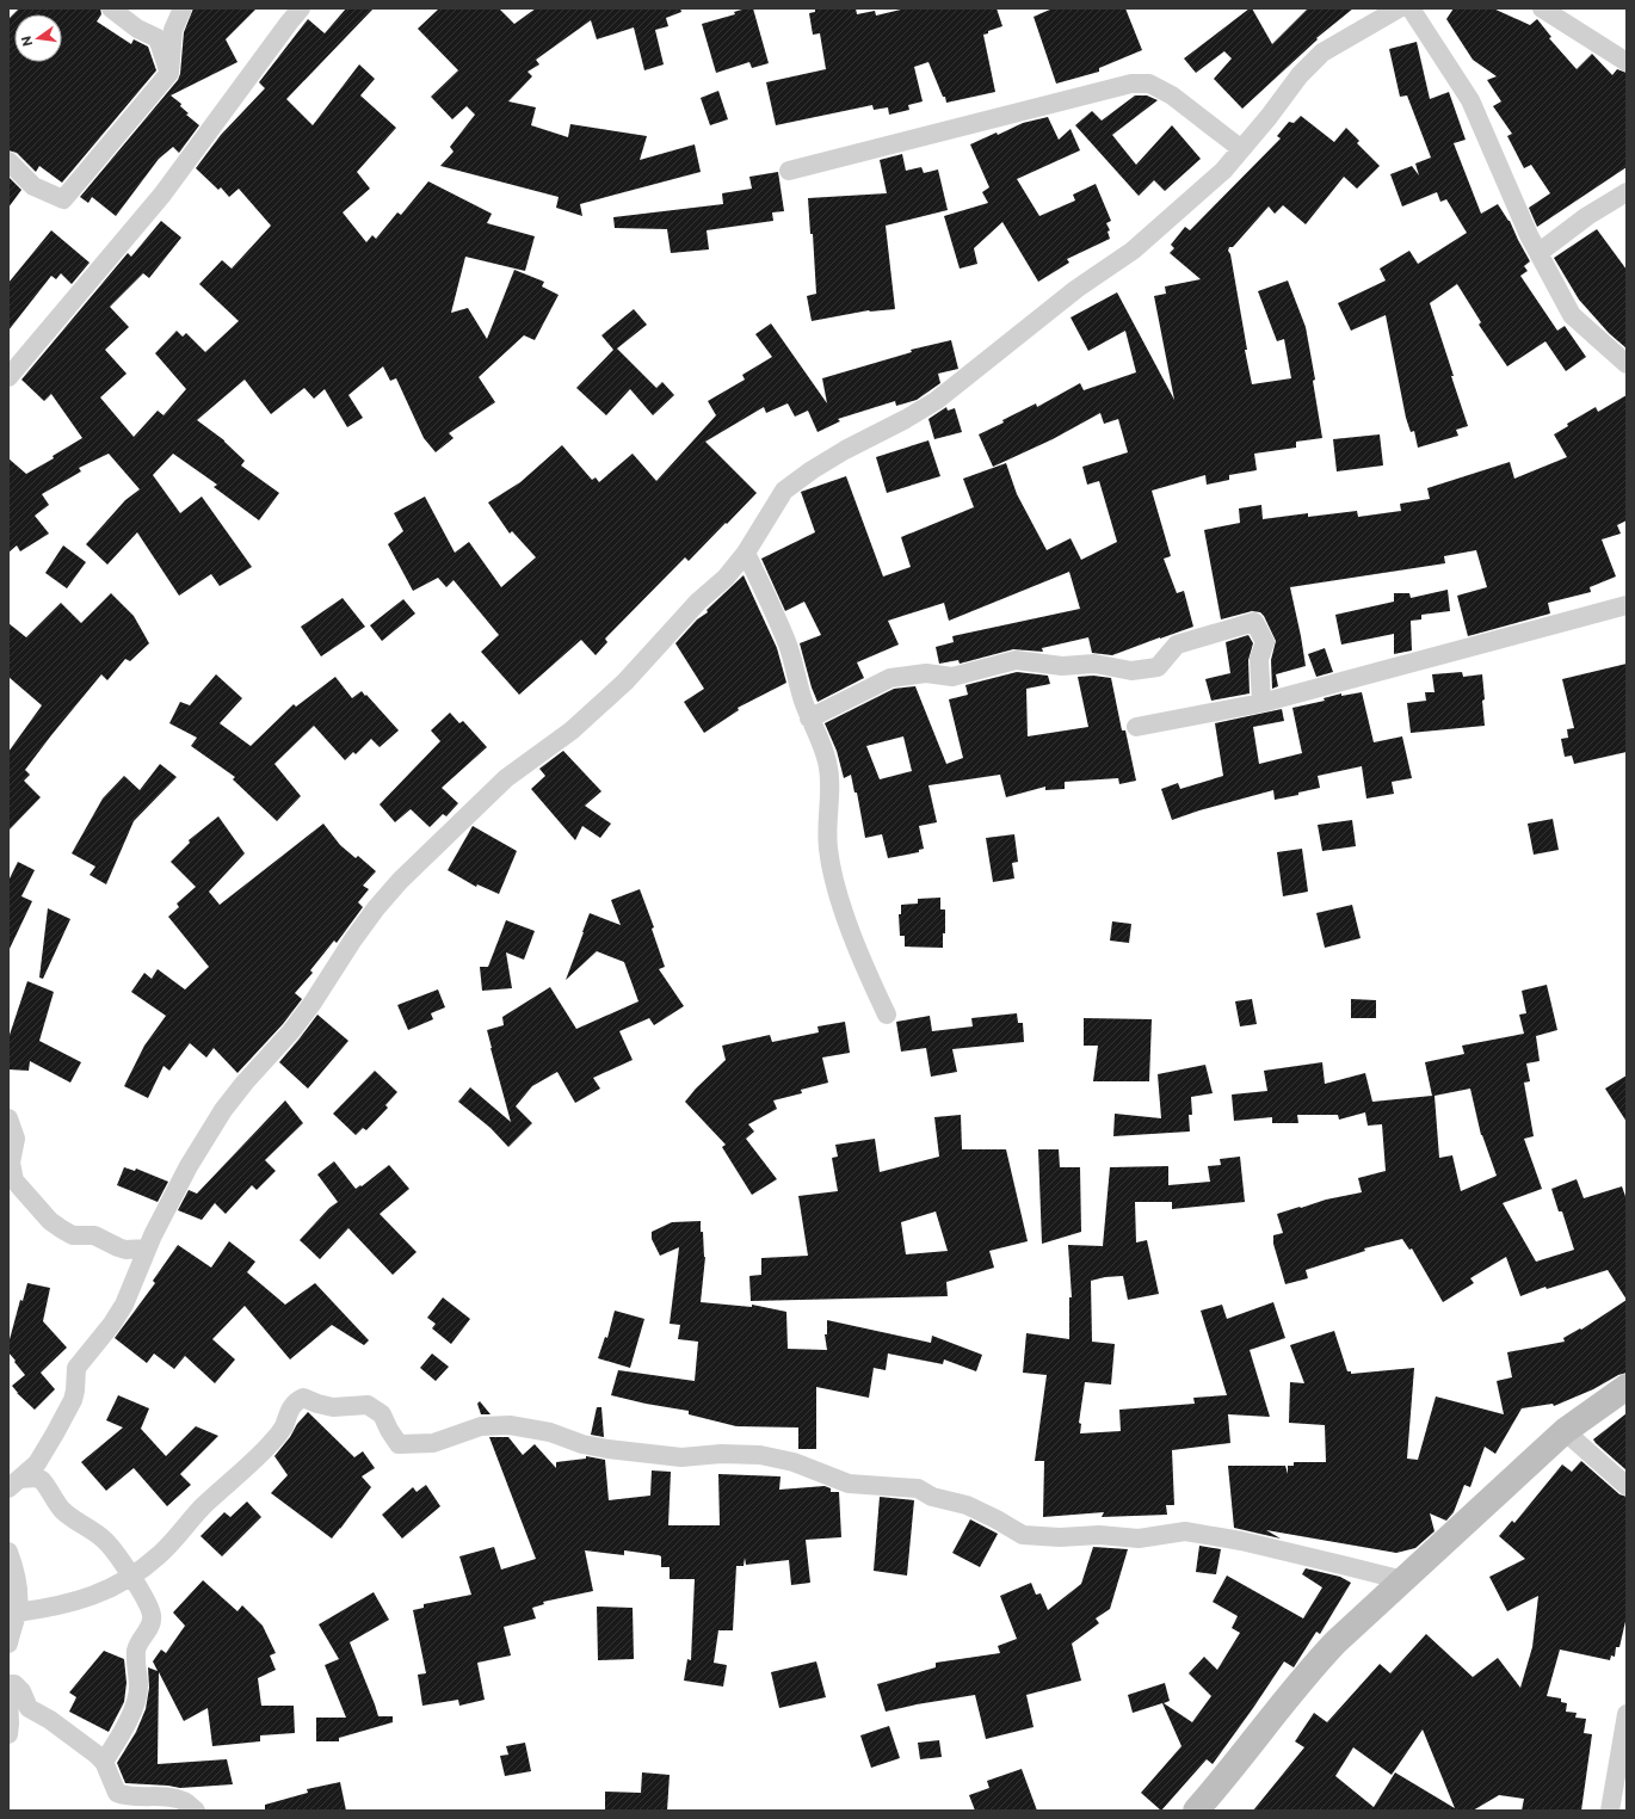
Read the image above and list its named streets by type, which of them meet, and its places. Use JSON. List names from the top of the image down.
{
  "north": "left"
}
